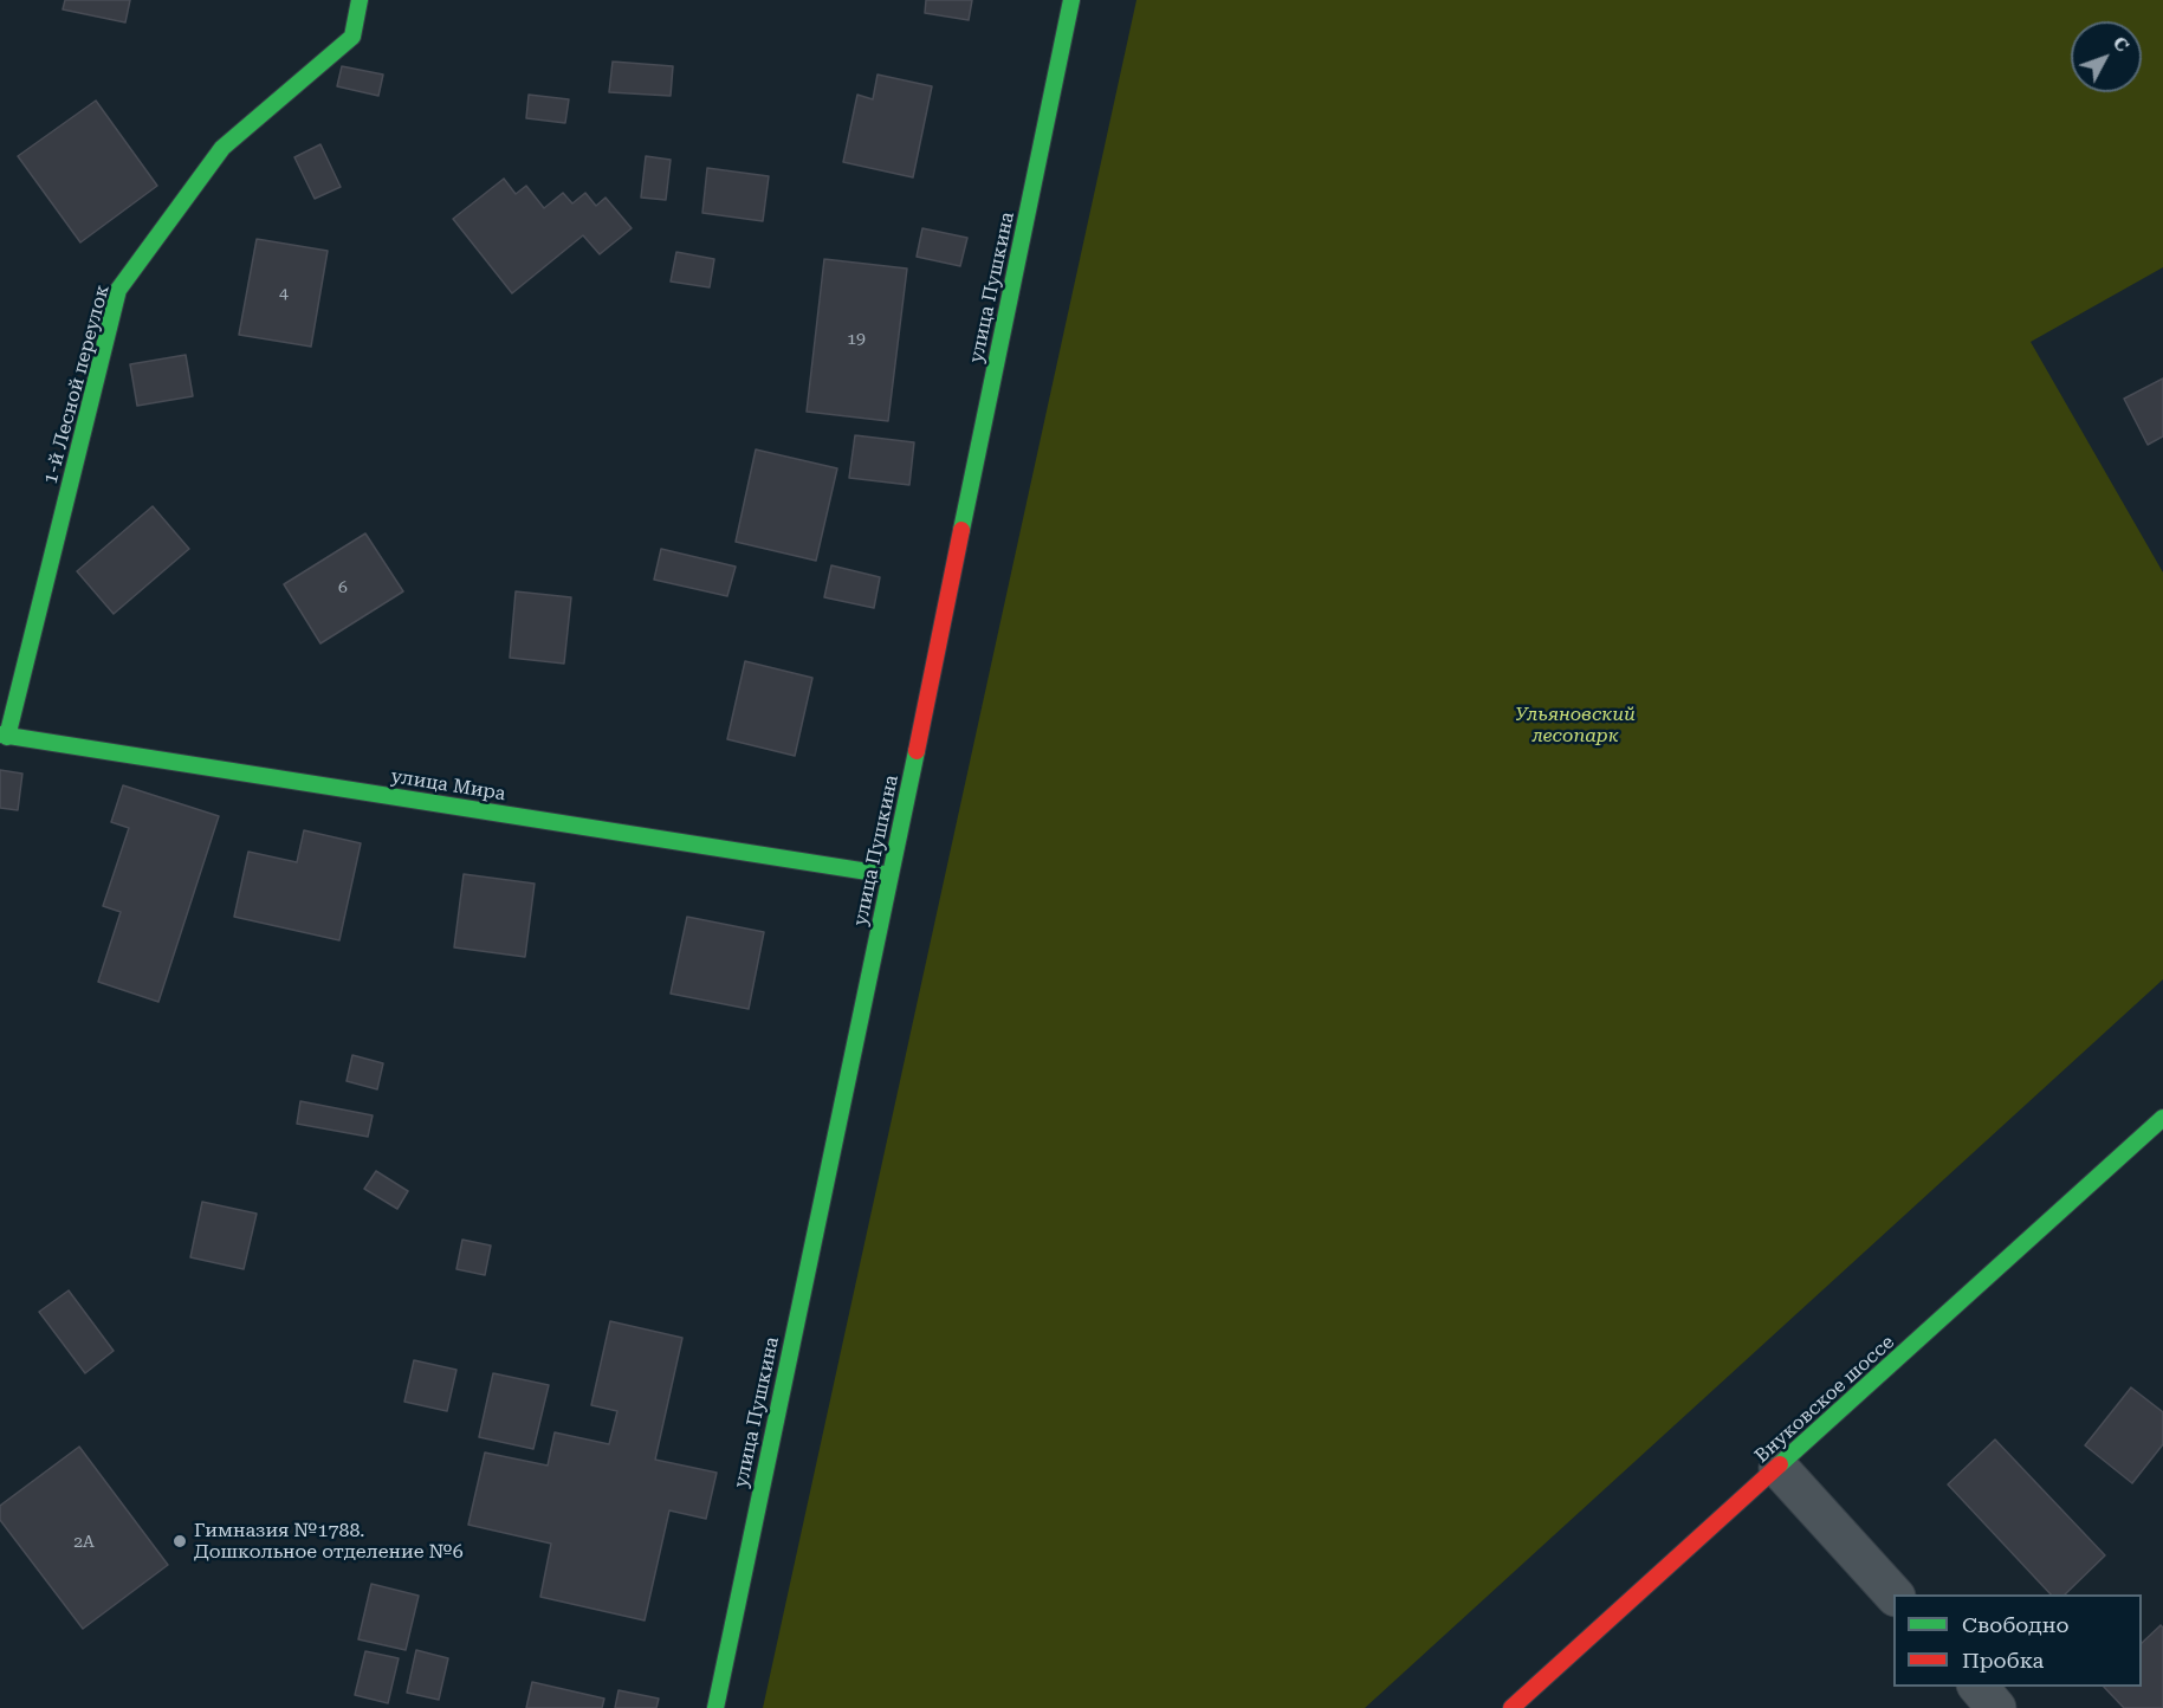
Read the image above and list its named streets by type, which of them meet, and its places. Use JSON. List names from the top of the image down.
{
  "streets": {
    "street": [
      "улица Пушкина",
      "1-й Лесной переулок",
      "улица Мира",
      "Внуковское шоссе"
    ]
  },
  "crossings": [
    ["улица Пушкина", "улица Мира"],
    ["1-й Лесной переулок", "улица Мира"]
  ],
  "parks": ["Ульяновский лесопарк"],
  "places": ["Гимназия №1788. Дошкольное отделение №6"],
  "house_numbers": [
    "4",
    "19",
    "6",
    "2А"
  ],
  "legend": ["Свободно", "Пробка"],
  "north": "top right"
}
